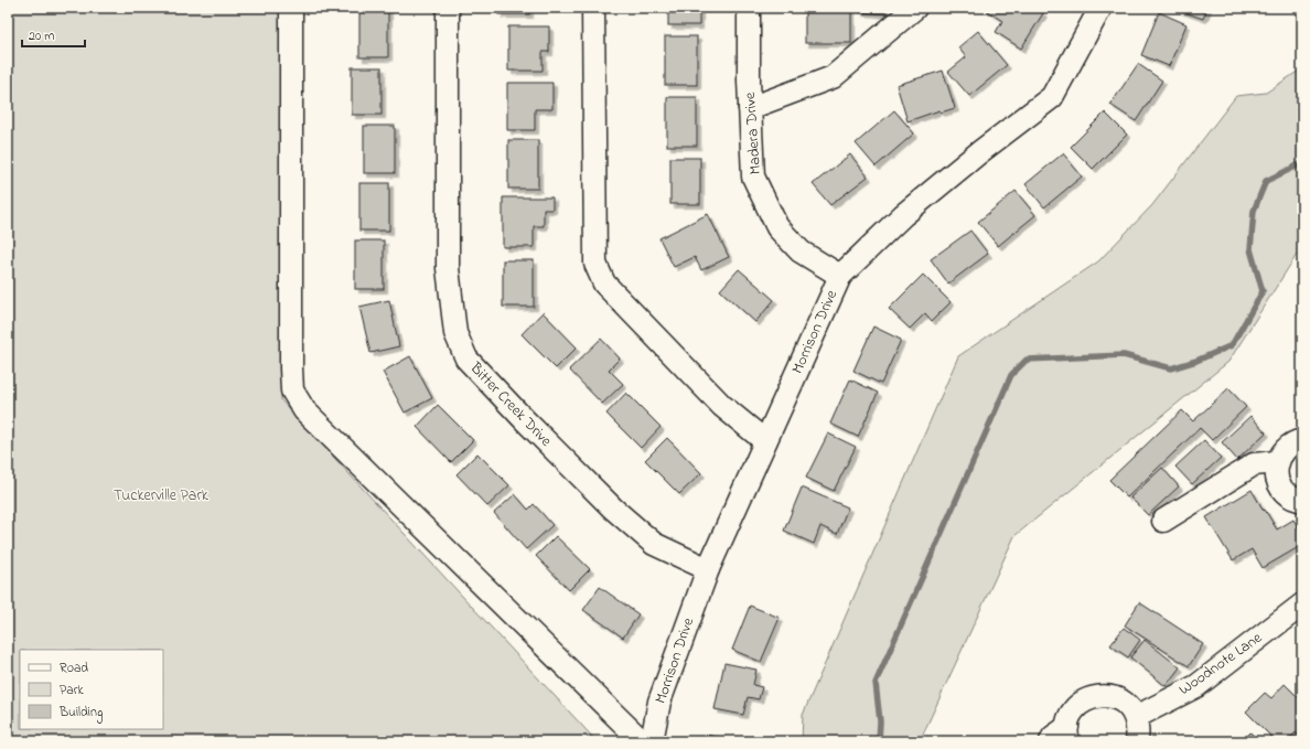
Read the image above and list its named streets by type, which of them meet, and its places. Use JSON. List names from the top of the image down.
{
  "streets": {
    "street": [
      "Madera Drive",
      "Morrison Drive",
      "Bitter Creek Drive",
      "Woodnote Lane"
    ]
  },
  "crossings": [
    ["Madera Drive", "Morrison Drive"],
    ["Morrison Drive", "Bitter Creek Drive"]
  ],
  "parks": ["Tuckerville Park"],
  "legend": ["Road", "Park", "Building"],
  "scale_bar": "20 m"
}
